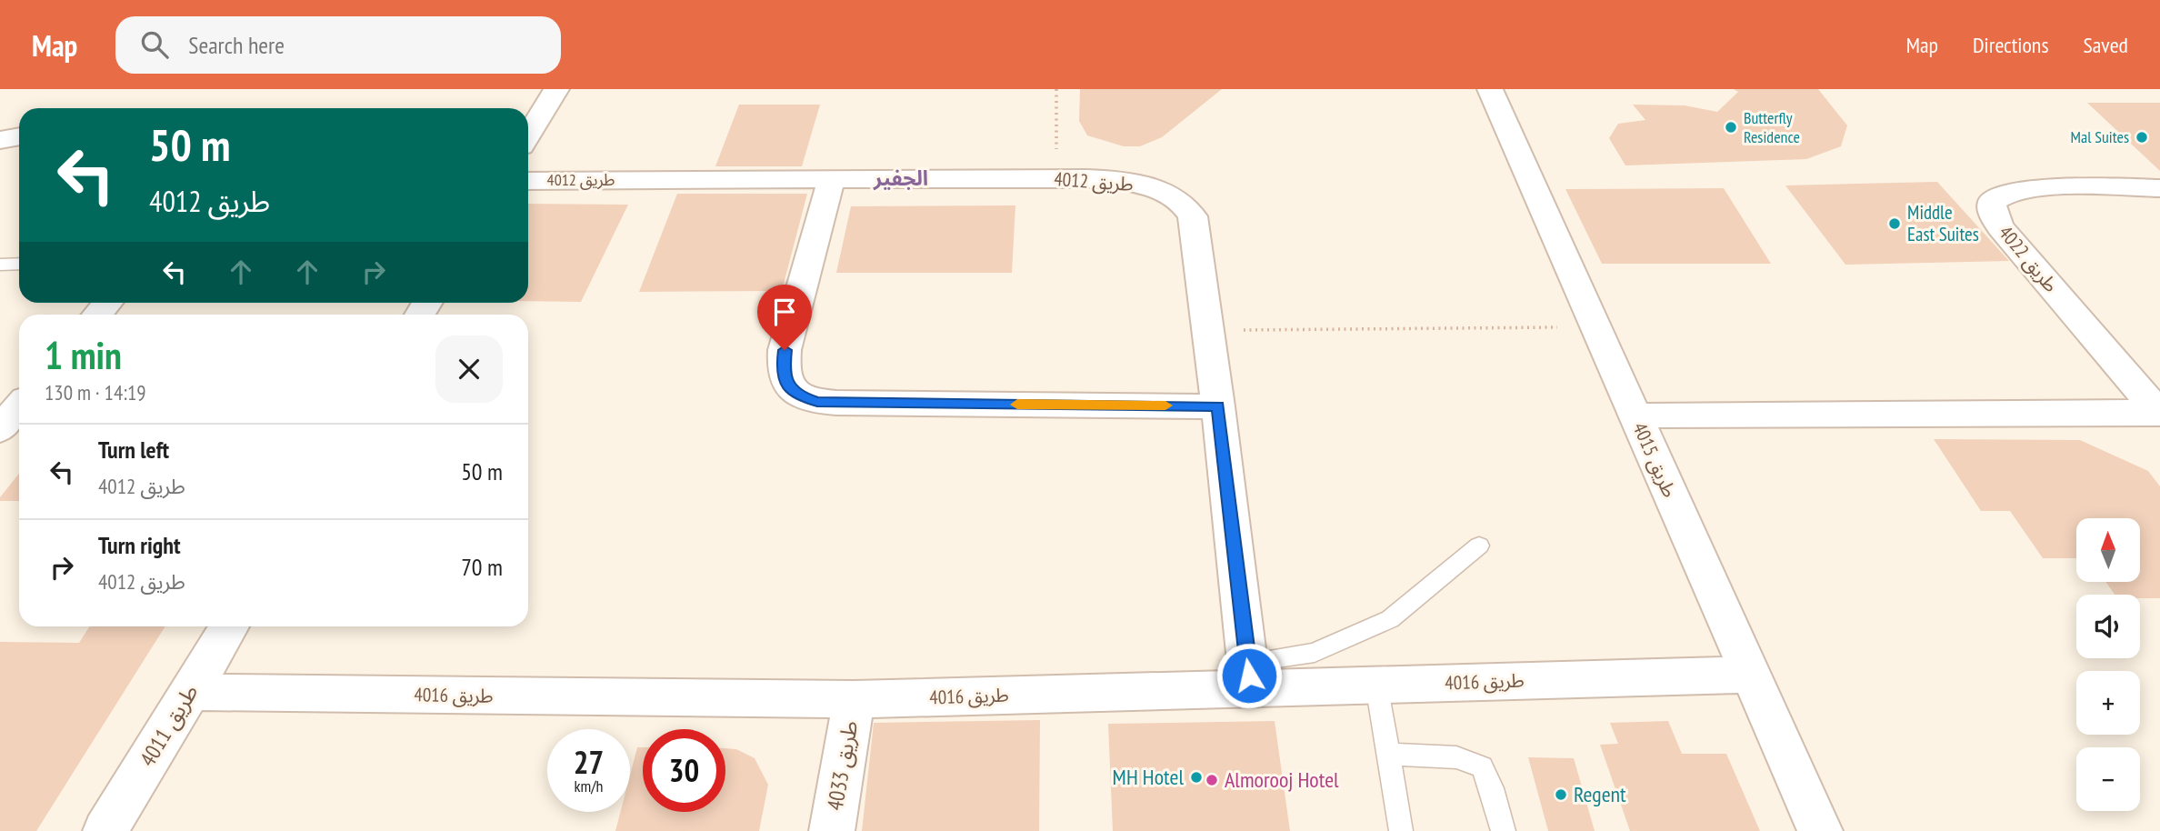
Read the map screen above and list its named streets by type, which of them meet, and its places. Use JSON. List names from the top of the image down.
{
  "streets": {
    "street": [
      "طريق 4012",
      "طريق 4022",
      "طريق 4015",
      "طريق 4016",
      "طريق 4011",
      "طريق 4033"
    ]
  },
  "crossings": [
    ["طريق 4012", "طريق 4016"],
    ["طريق 4015", "طريق 4016"],
    ["طريق 4016", "طريق 4011"],
    ["طريق 4016", "طريق 4033"]
  ],
  "districts": ["الجفير"],
  "places": [
    "Butterfly Residence",
    "Mal Suites",
    "Middle East Suites",
    "MH Hotel",
    "Almorooj Hotel",
    "Regent"
  ],
  "north": "top",
  "page": {
    "header": "Map",
    "search": "Search here",
    "nav": ["Map", "Directions", "Saved"],
    "turn": ["50 m", "طريق 4012"],
    "heading": ["1 min", "130 m · 14:19"],
    "list": [
      {
        "name": "Turn left",
        "note": "طريق 4012",
        "value": "50 m"
      },
      {
        "name": "Turn right",
        "note": "طريق 4012",
        "value": "70 m"
      }
    ],
    "map_buttons": ["+", "−"],
    "speed": "27 km/h",
    "limit": "30"
  }
}
